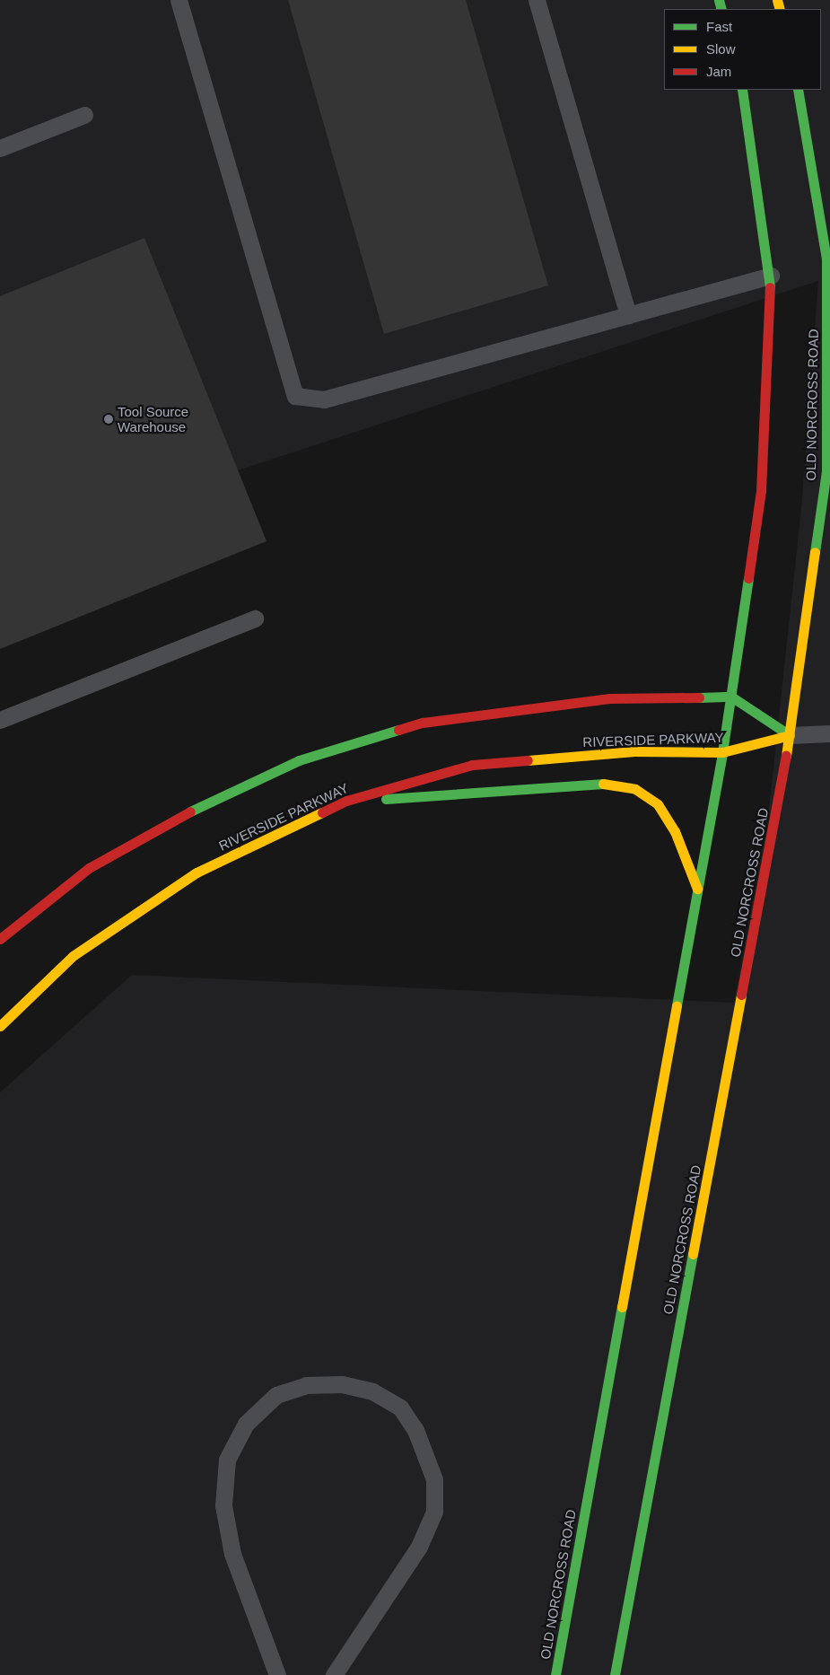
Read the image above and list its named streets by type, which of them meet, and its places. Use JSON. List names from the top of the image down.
{
  "streets": {
    "main road": ["OLD NORCROSS ROAD", "RIVERSIDE PARKWAY"]
  },
  "crossings": [
    ["OLD NORCROSS ROAD", "RIVERSIDE PARKWAY"]
  ],
  "places": ["Tool Source Warehouse"],
  "legend": ["Fast", "Slow", "Jam"]
}
